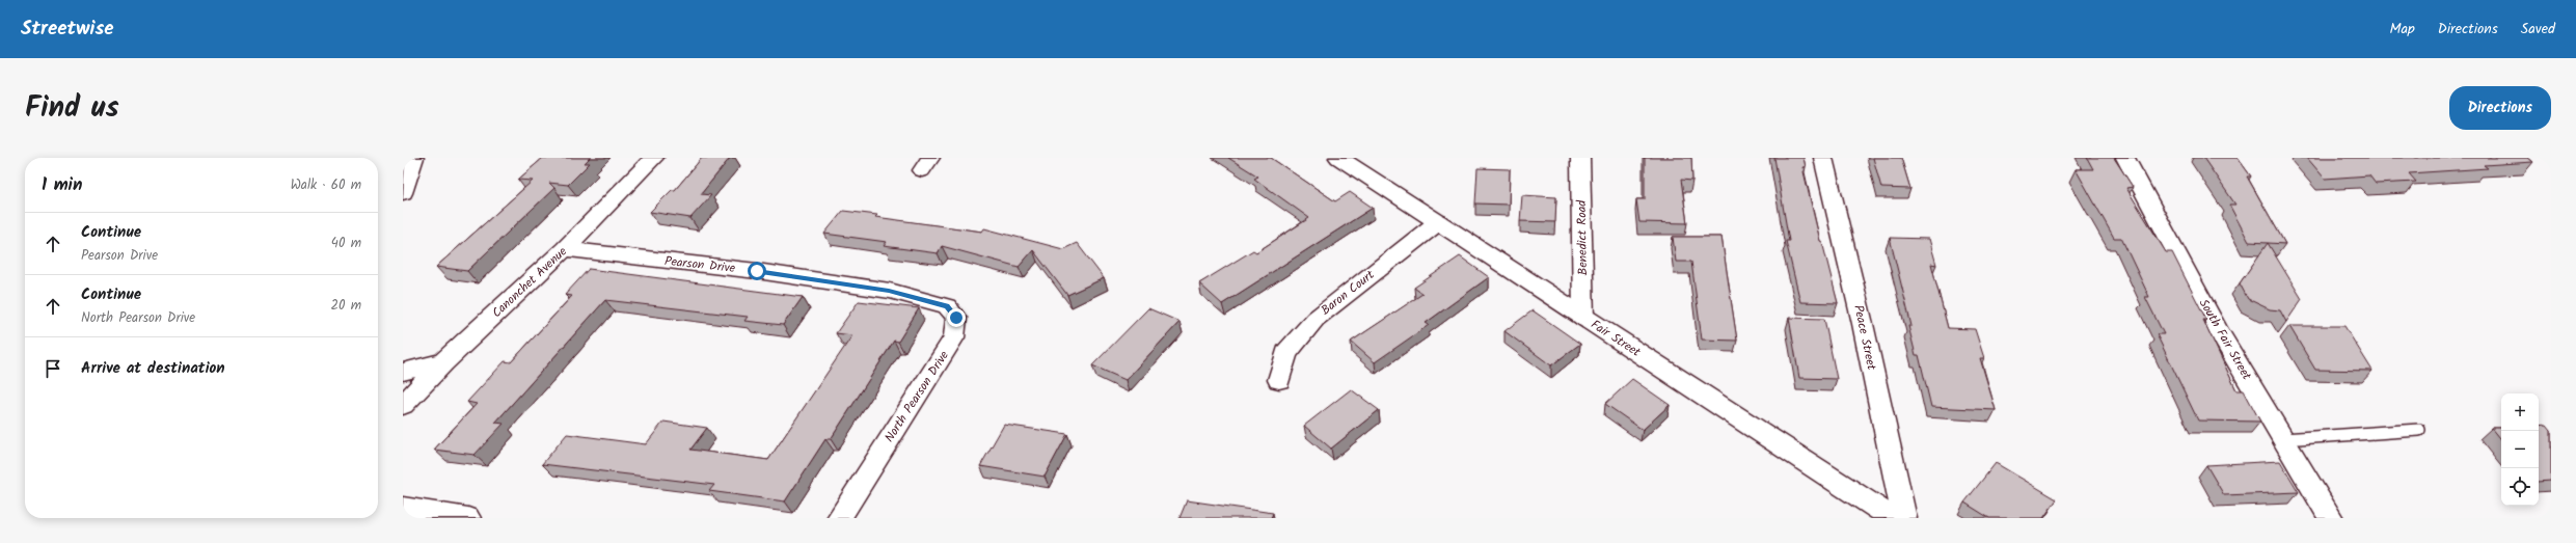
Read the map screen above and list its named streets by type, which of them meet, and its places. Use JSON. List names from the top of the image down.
{
  "streets": {
    "street": [
      "Benedict Road",
      "Pearson Drive",
      "Canonchet Avenue",
      "Baron Court",
      "Peace Street",
      "Fair Street",
      "South Fair Street",
      "North Pearson Drive"
    ]
  },
  "crossings": [
    ["Benedict Road", "Fair Street"],
    ["Pearson Drive", "Canonchet Avenue"],
    ["Pearson Drive", "North Pearson Drive"],
    ["Baron Court", "Fair Street"]
  ],
  "page": {
    "header": "Streetwise",
    "nav": ["Map", "Directions", "Saved"],
    "title": "Find us",
    "buttons": "Directions",
    "heading": ["1 min", "Walk · 60 m"],
    "list": [
      ["Continue", "Pearson Drive", "40 m"],
      ["Continue", "North Pearson Drive", "20 m"],
      "Arrive at destination"
    ],
    "map_buttons": ["+", "−"]
  }
}
